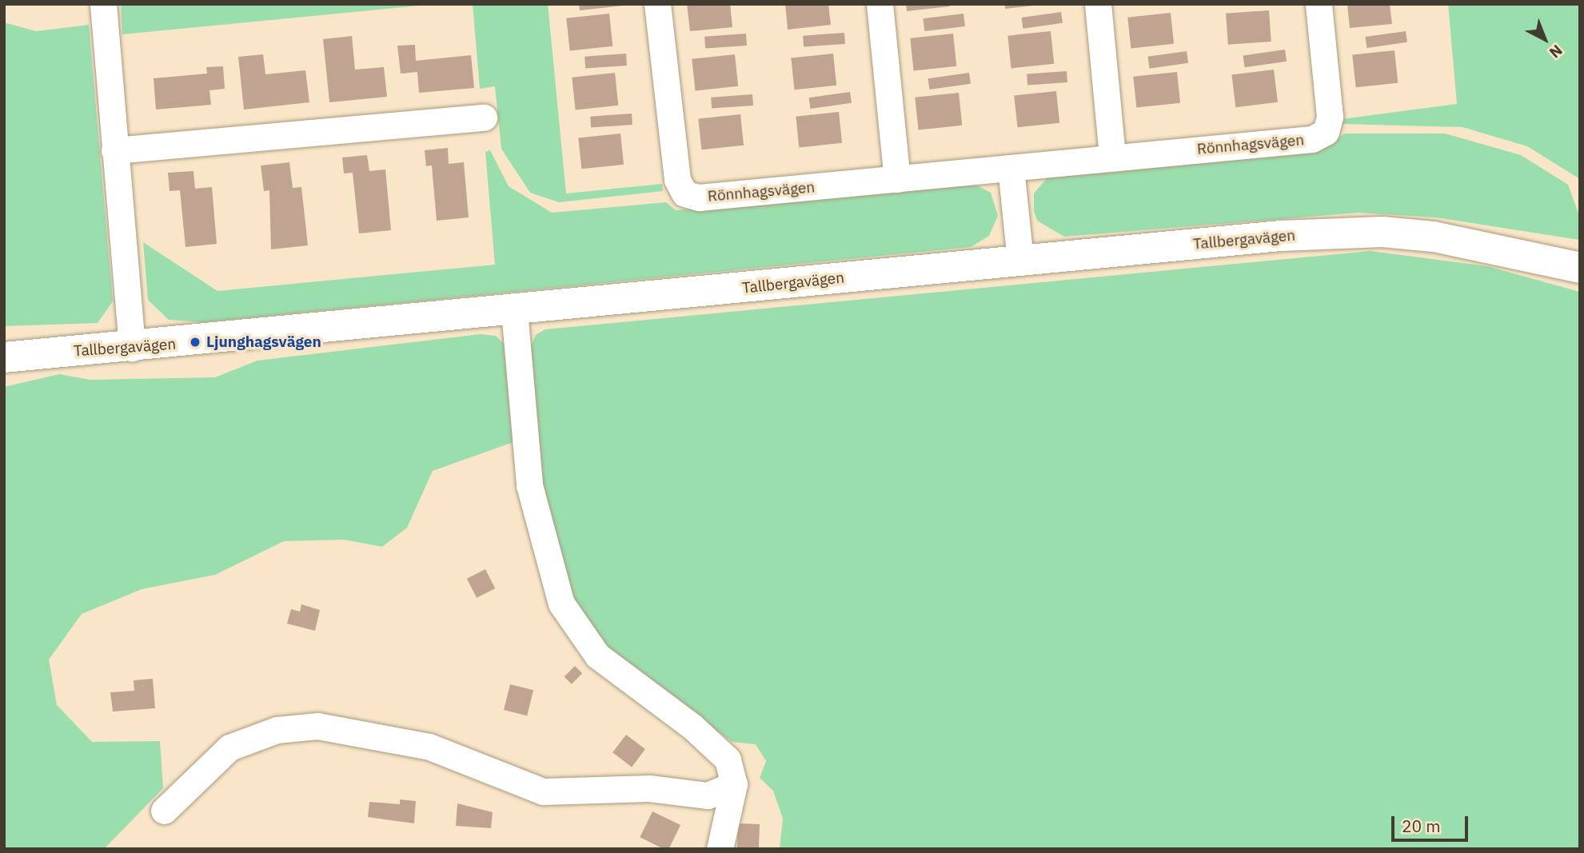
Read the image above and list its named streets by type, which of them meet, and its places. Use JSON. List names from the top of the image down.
{
  "streets": {
    "street": ["Rönnhagsvägen", "Tallbergavägen"]
  },
  "places": ["Ljunghagsvägen"],
  "scale_bar": "20 m",
  "north": "bottom right"
}
